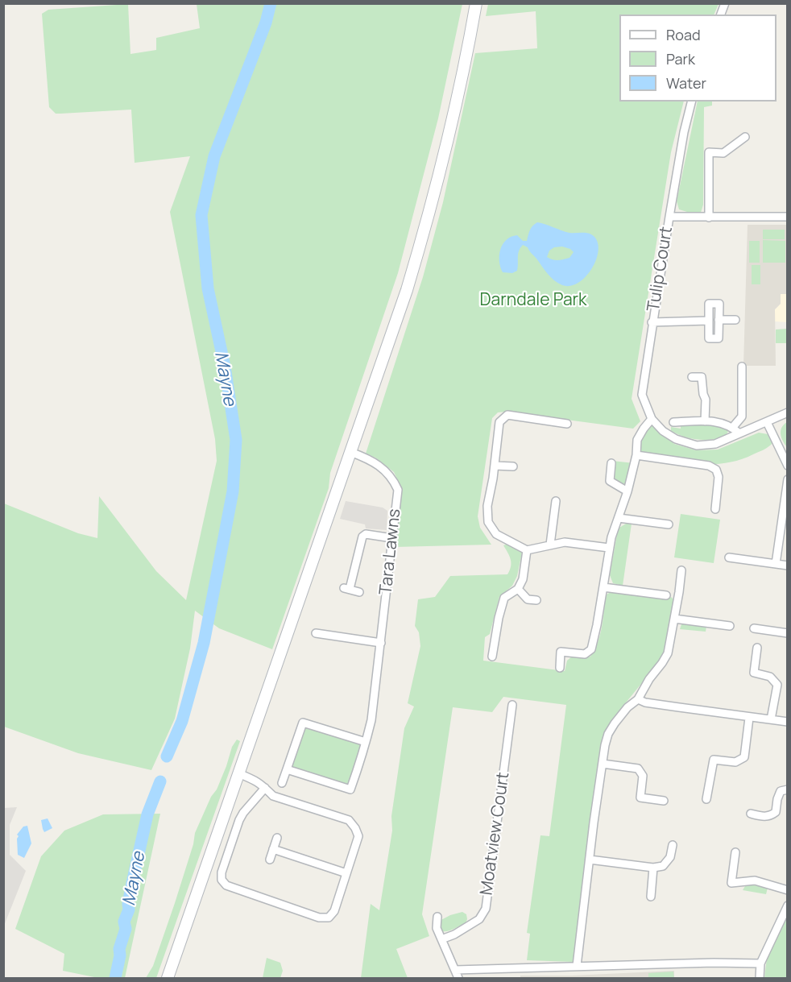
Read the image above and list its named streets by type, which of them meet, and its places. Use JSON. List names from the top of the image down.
{
  "streets": {
    "street": ["Tulip Court", "Tara Lawns", "Moatview Court"]
  },
  "water": ["Mayne"],
  "parks": ["Darndale Park"],
  "legend": ["Road", "Park", "Water"]
}
